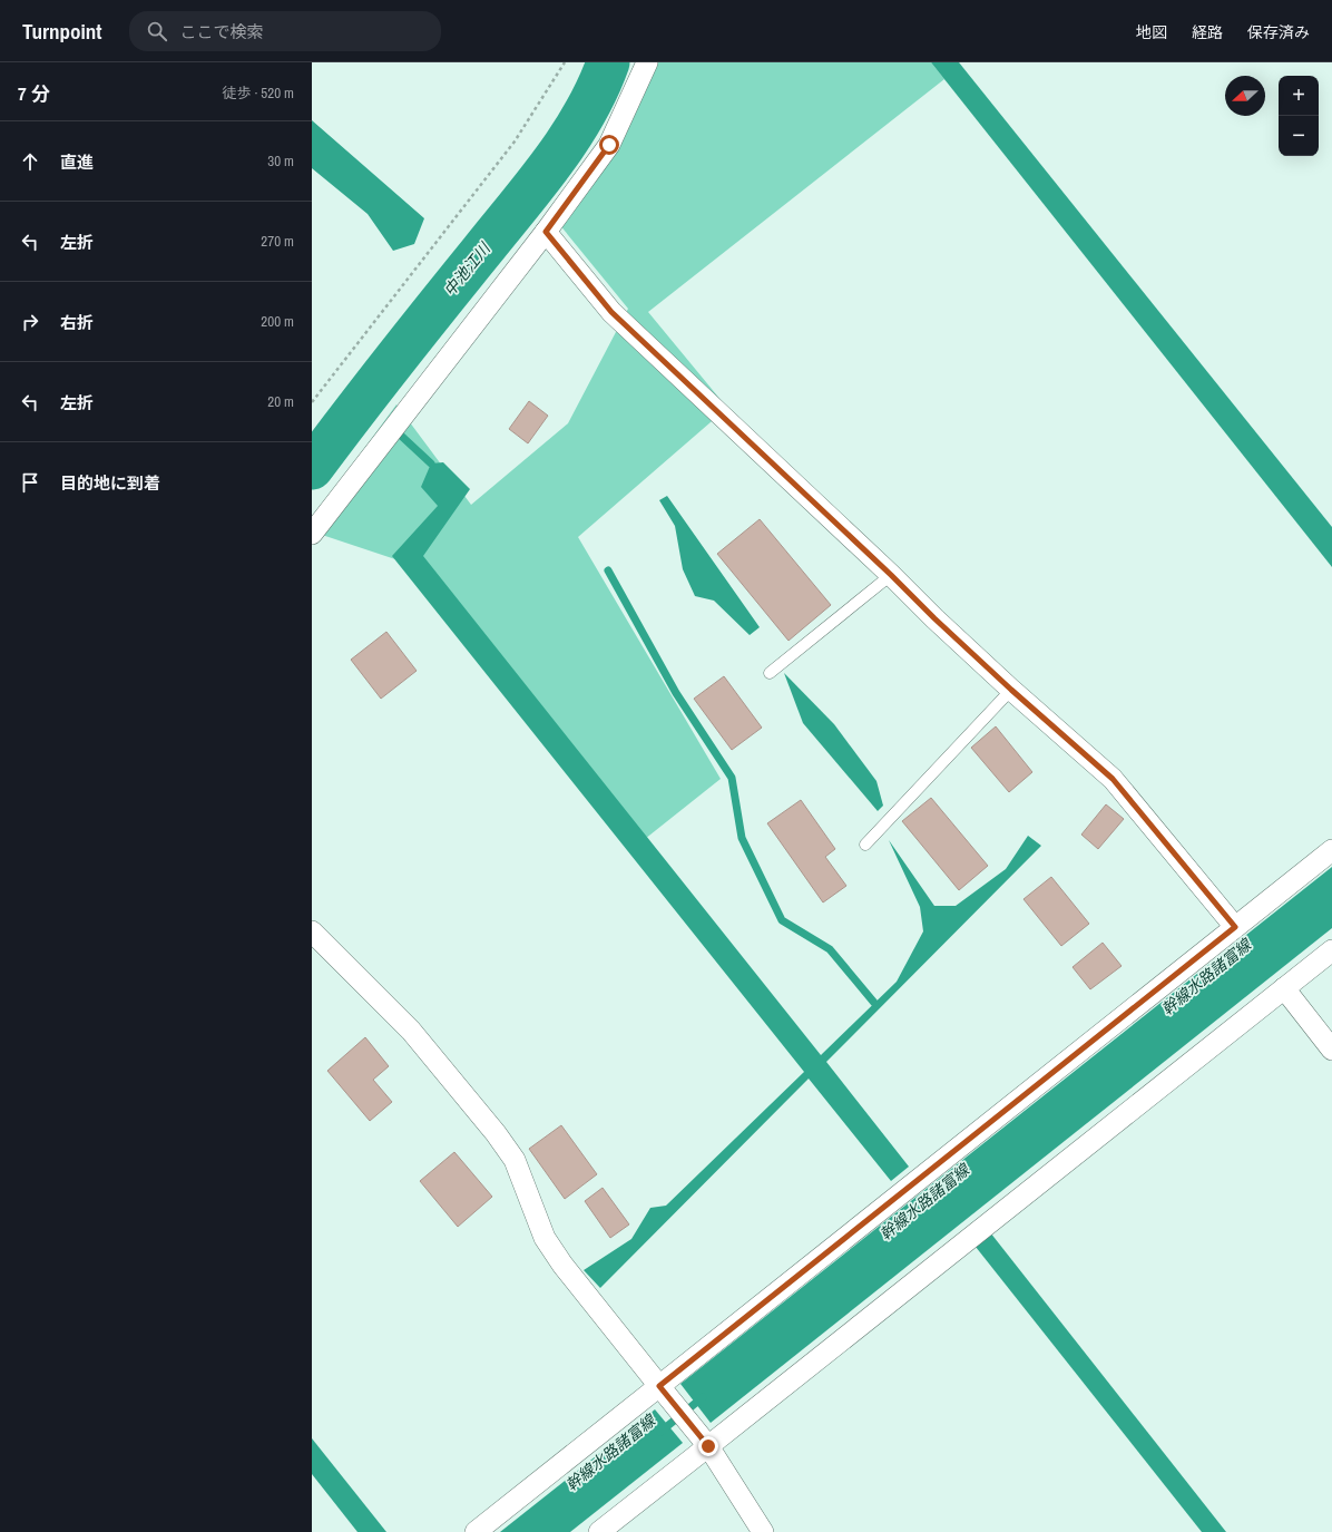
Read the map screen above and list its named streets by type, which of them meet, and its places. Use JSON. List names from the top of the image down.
{
  "water": ["中池江川", "幹線水路諸富線"],
  "north": "left",
  "page": {
    "header": "Turnpoint",
    "search": "ここで検索",
    "nav": ["地図", "経路", "保存済み"],
    "heading": ["7 分", "徒歩 · 520 m"],
    "map_buttons": ["+", "−"],
    "list": [
      ["直進", "30 m"],
      ["左折", "270 m"],
      ["右折", "200 m"],
      ["左折", "20 m"],
      "目的地に到着"
    ]
  }
}
